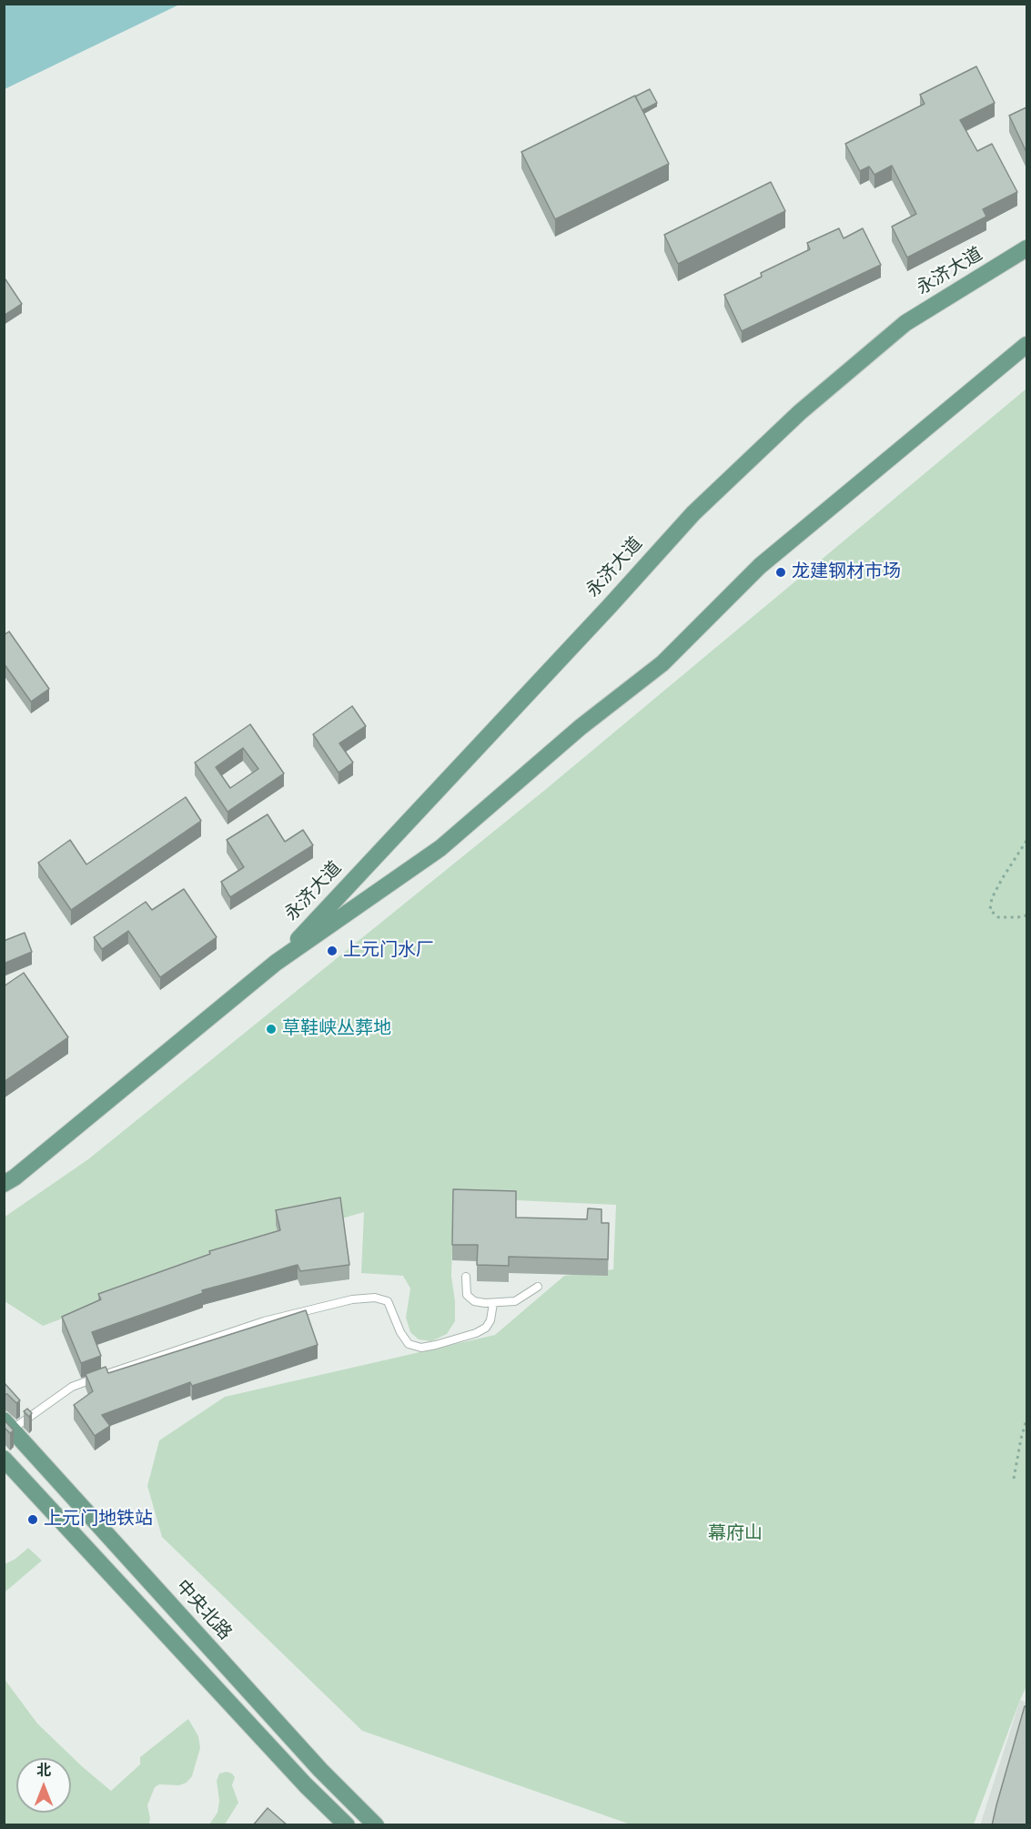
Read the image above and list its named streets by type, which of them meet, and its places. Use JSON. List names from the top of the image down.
{
  "streets": {
    "main road": ["永济大道", "中央北路"]
  },
  "parks": ["幕府山"],
  "places": [
    "龙建钢材市场",
    "上元门水厂",
    "草鞋峡丛葬地",
    "上元门地铁站"
  ],
  "north": "top"
}
